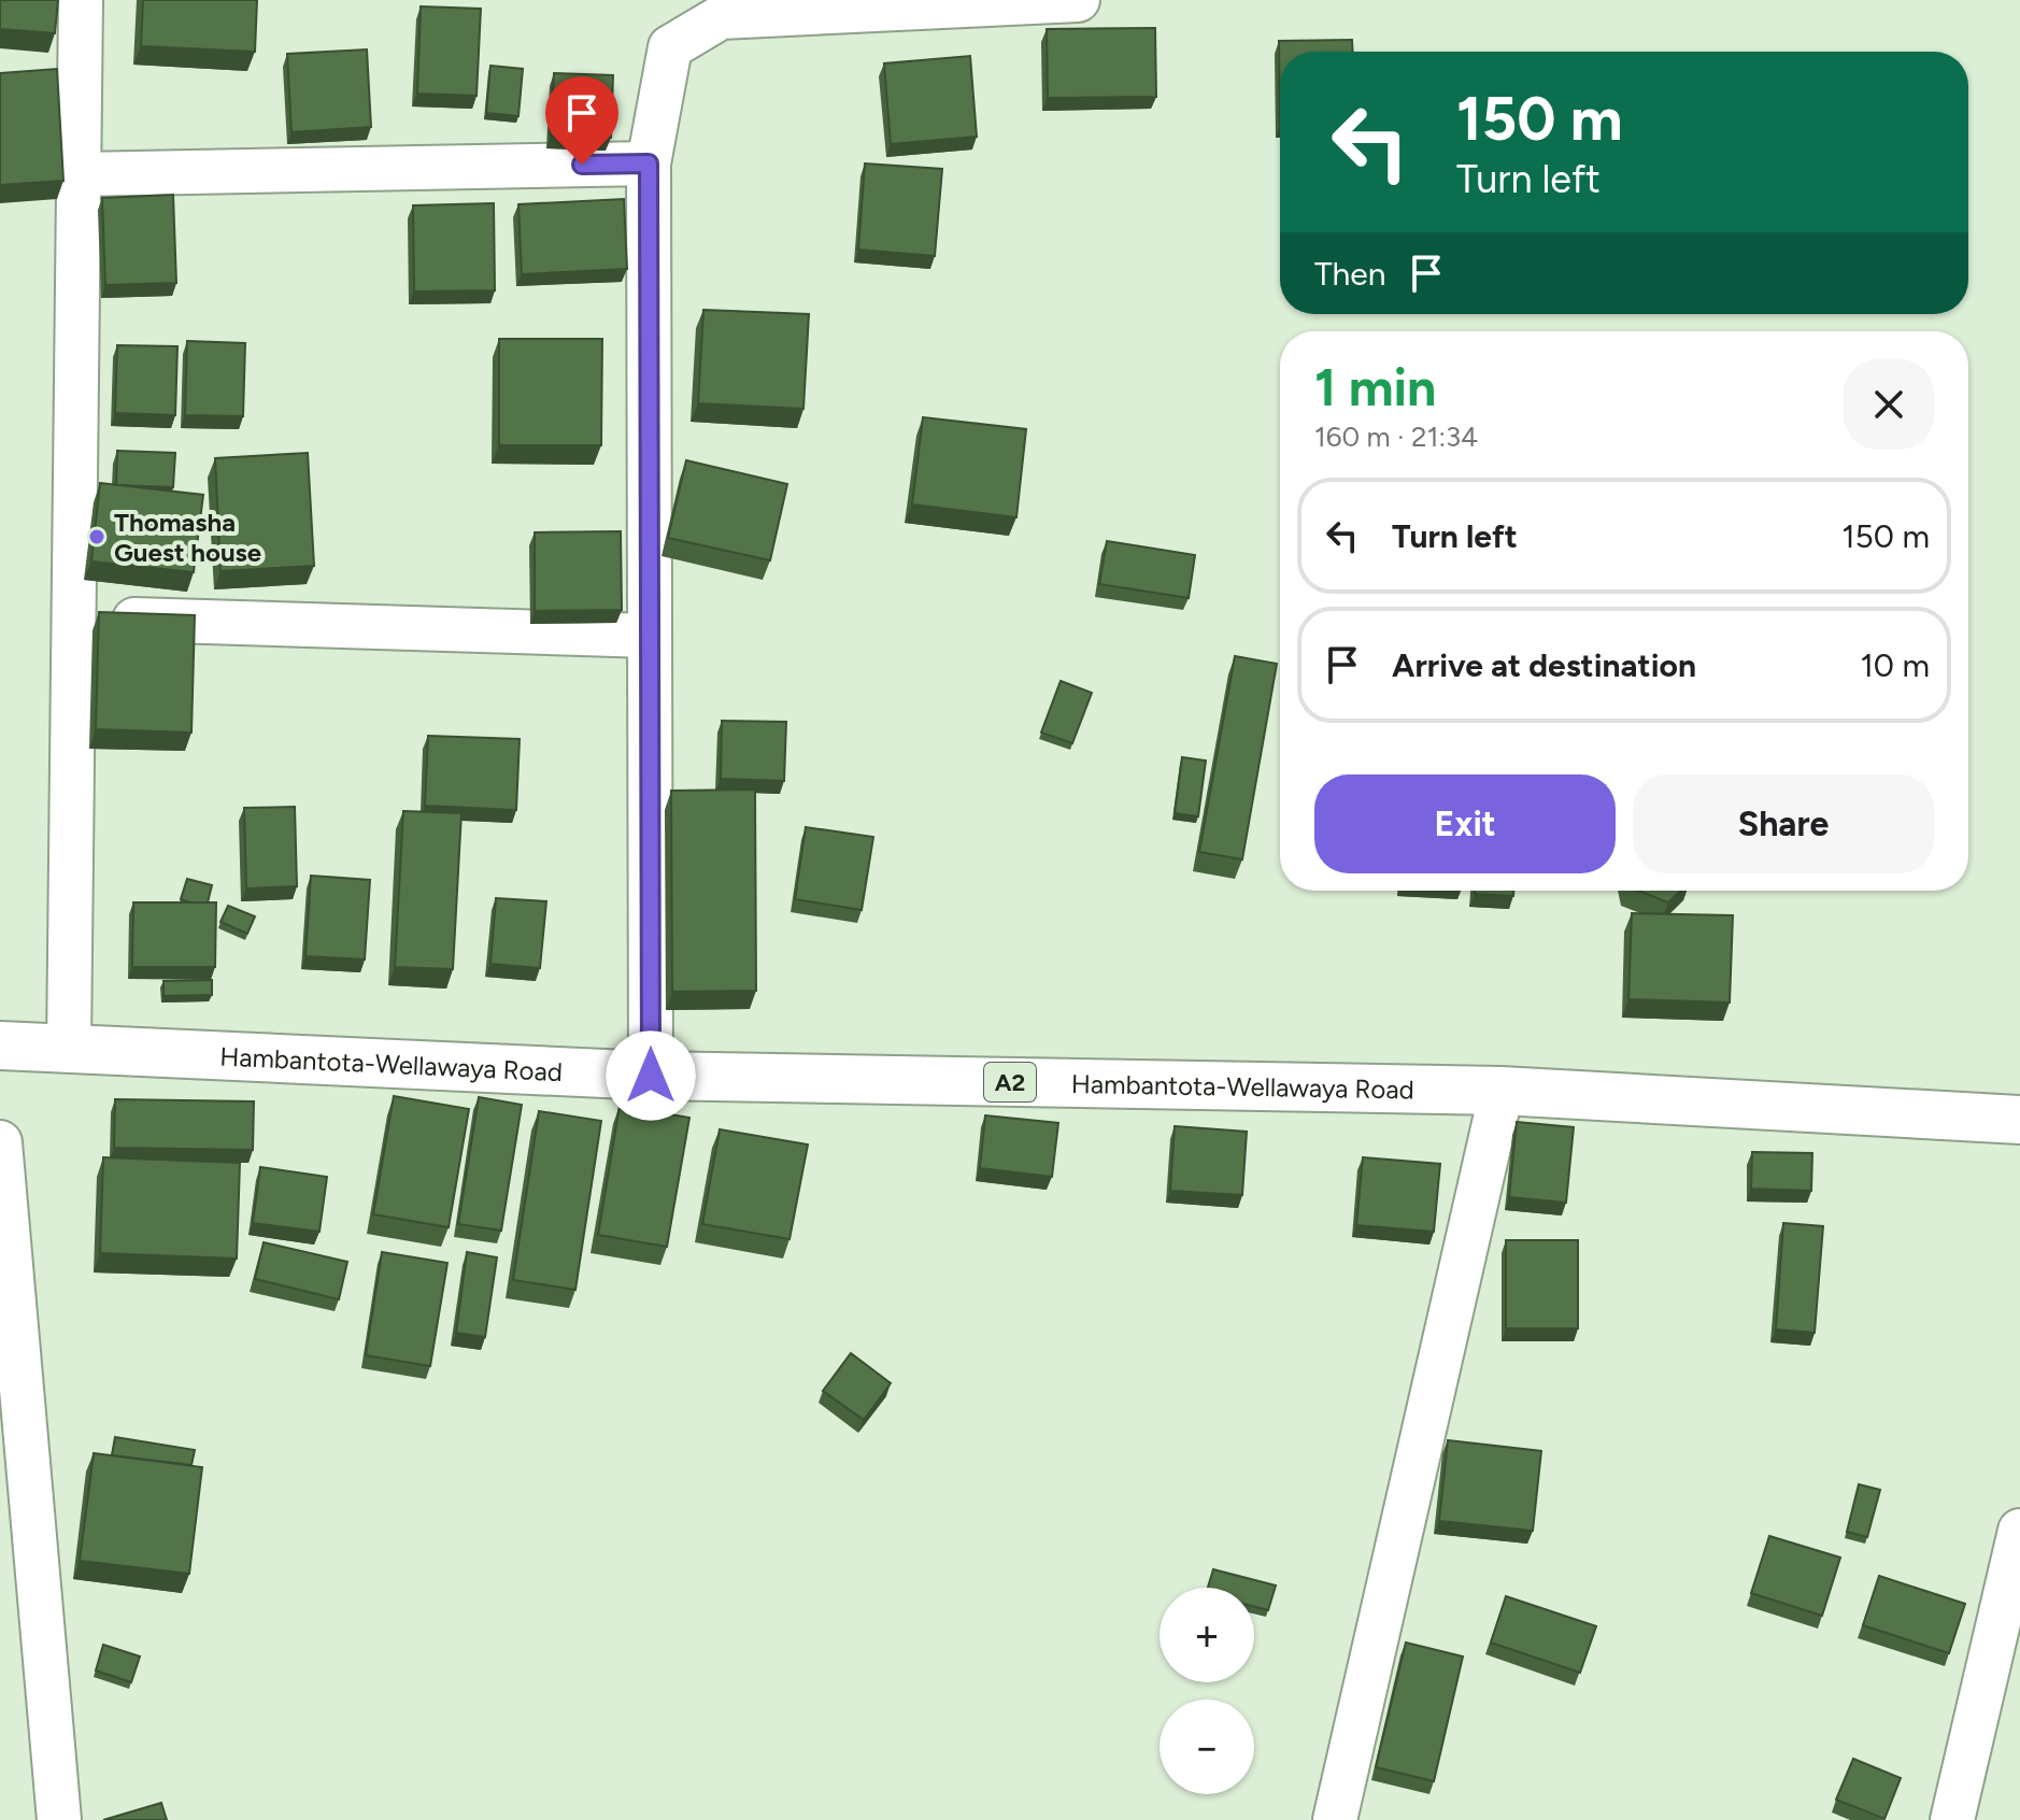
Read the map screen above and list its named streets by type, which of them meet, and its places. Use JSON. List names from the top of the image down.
{
  "streets": {
    "highway": ["Hambantota-Wellawaya Road", "A2"]
  },
  "places": ["Thomasha Guest house"],
  "page": {
    "turn": ["150 m", "Turn left"],
    "then": "Then",
    "heading": ["1 min", "160 m · 21:34"],
    "list": [
      {
        "name": "Turn left",
        "value": "150 m"
      },
      {
        "name": "Arrive at destination",
        "value": "10 m"
      }
    ],
    "buttons": ["Exit", "Share"],
    "map_buttons": ["+", "−"]
  }
}
